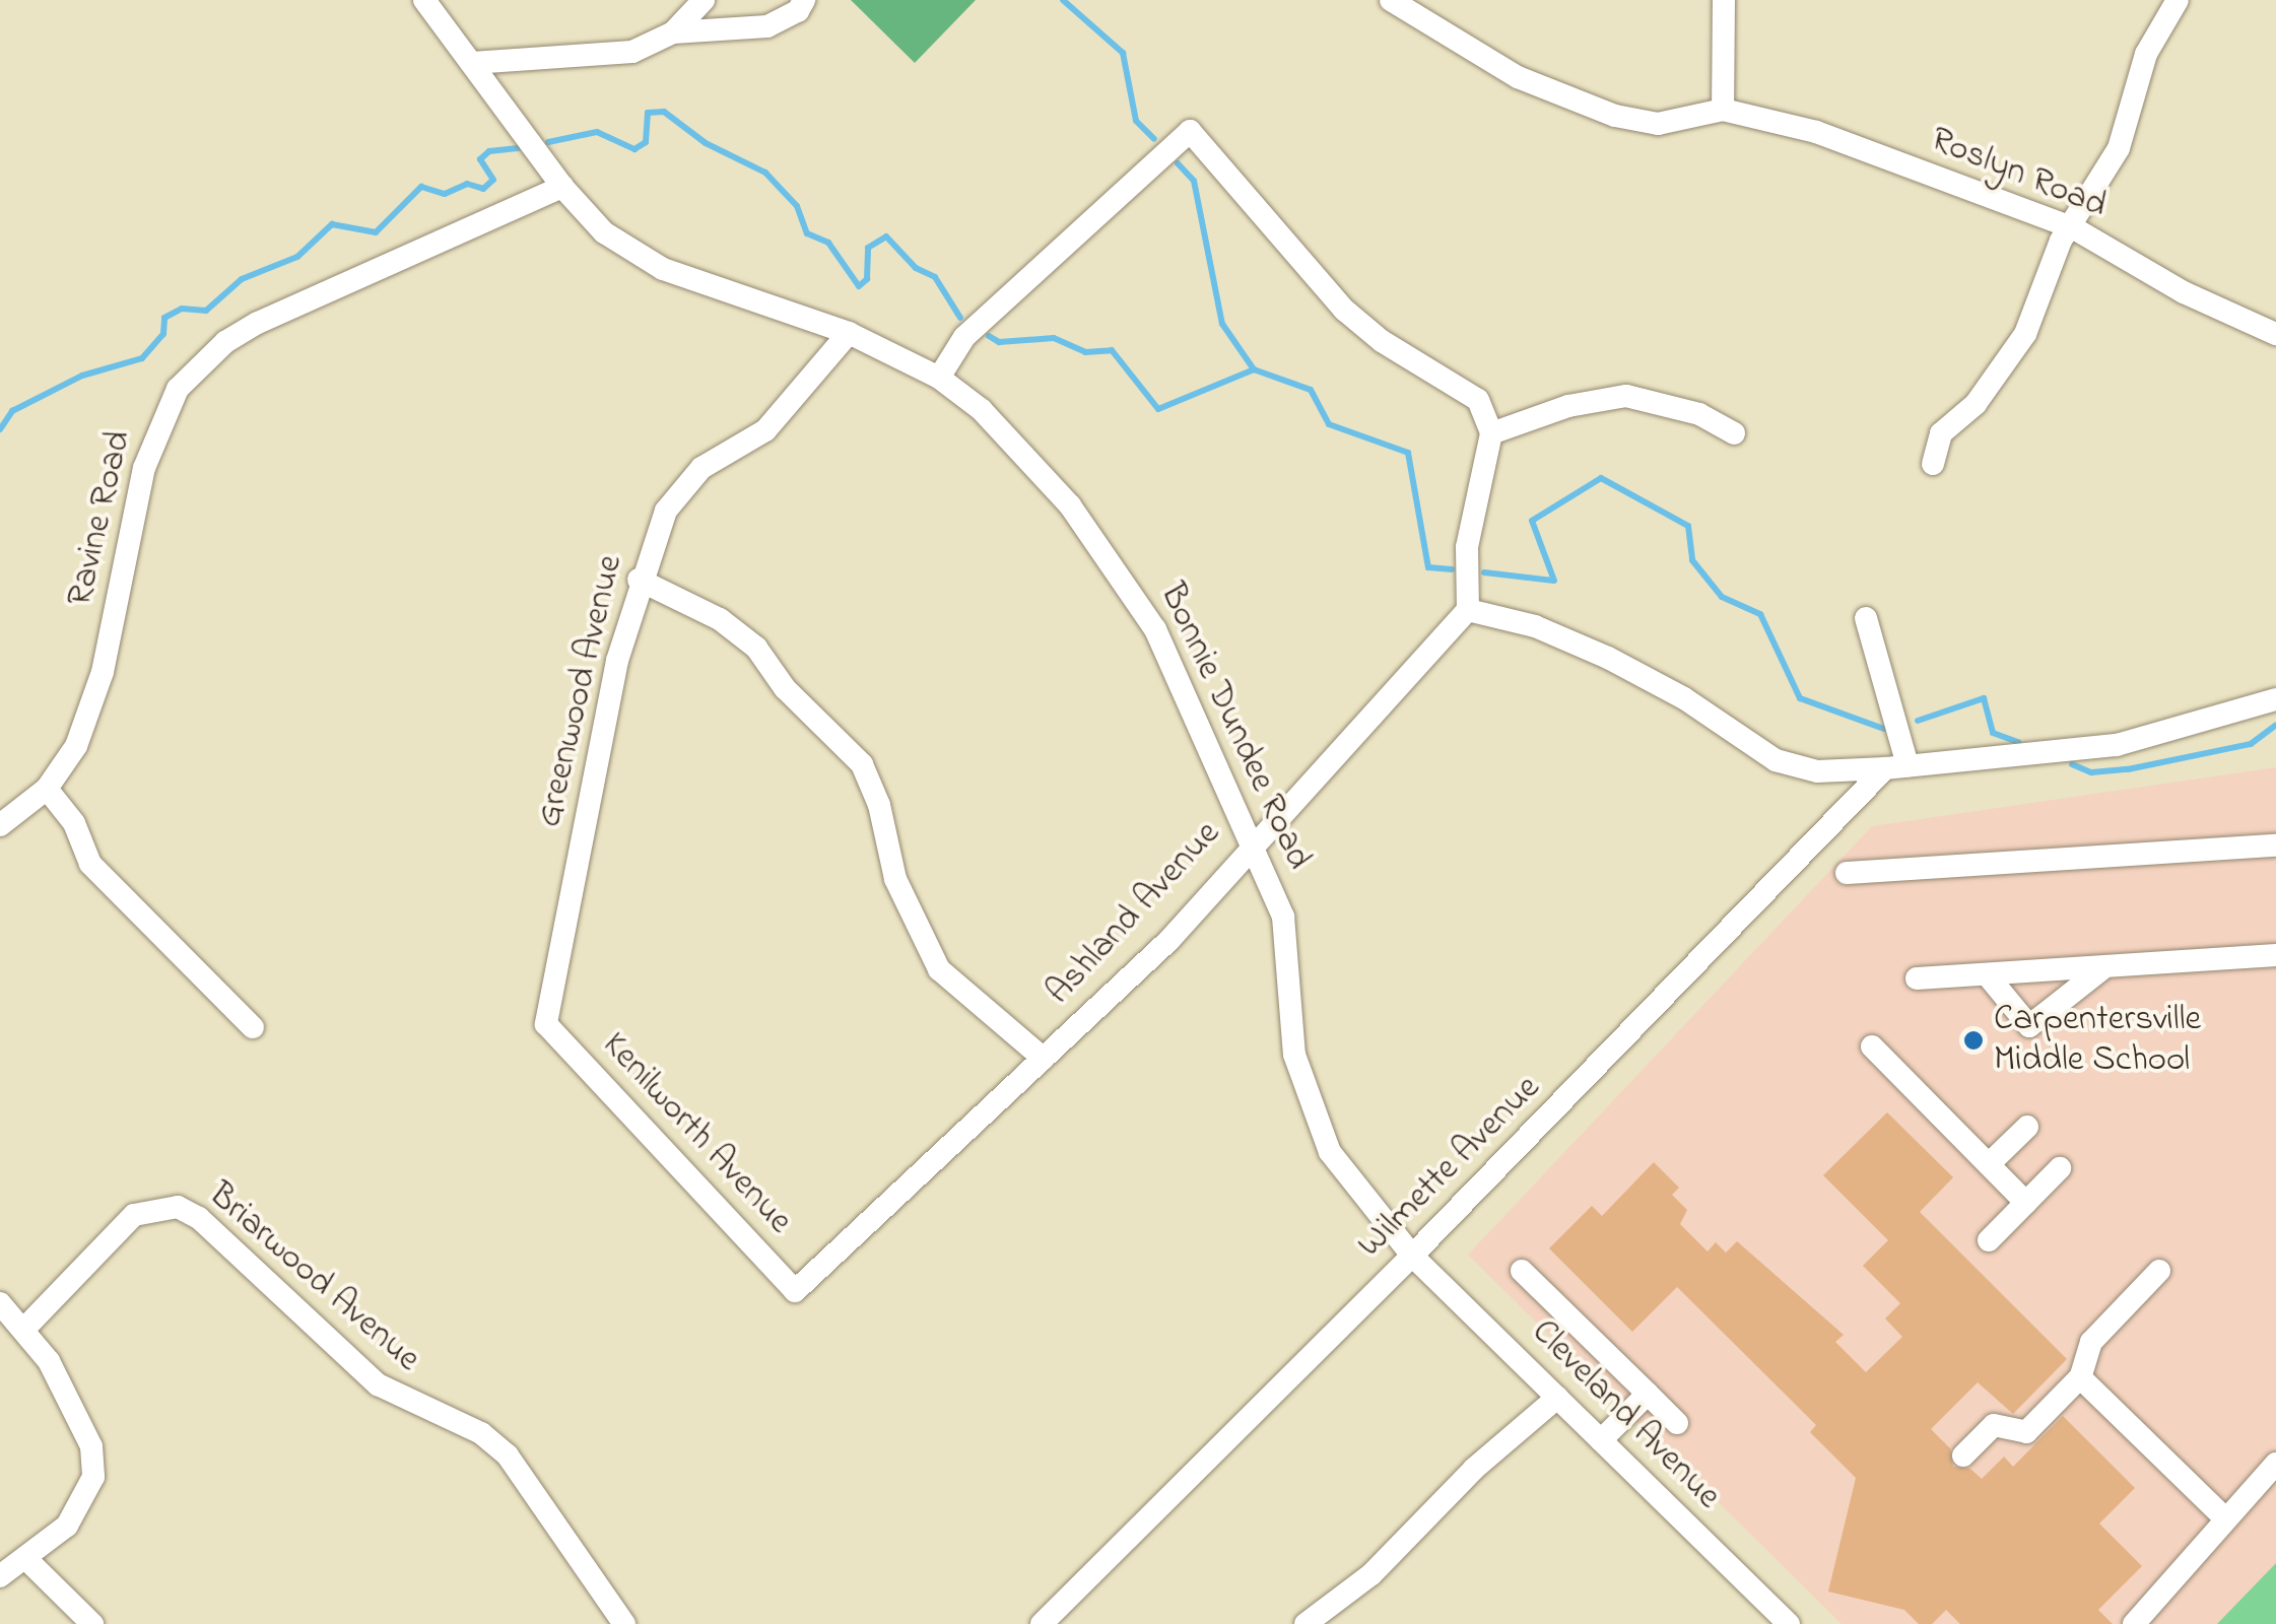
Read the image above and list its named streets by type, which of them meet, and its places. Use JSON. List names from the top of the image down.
{
  "streets": {
    "street": [
      "Roslyn Road",
      "Ravine Road",
      "Greenwood Avenue",
      "Bonnie Dundee Road",
      "Ashland Avenue",
      "Kenilworth Avenue",
      "Wilmette Avenue",
      "Briarwood Avenue",
      "Cleveland Avenue"
    ]
  },
  "crossings": [
    ["Ravine Road", "Bonnie Dundee Road"],
    ["Greenwood Avenue", "Bonnie Dundee Road"],
    ["Greenwood Avenue", "Kenilworth Avenue"],
    ["Bonnie Dundee Road", "Ashland Avenue"],
    ["Bonnie Dundee Road", "Wilmette Avenue"],
    ["Bonnie Dundee Road", "Cleveland Avenue"],
    ["Ashland Avenue", "Kenilworth Avenue"],
    ["Wilmette Avenue", "Cleveland Avenue"]
  ],
  "places": ["Carpentersville Middle School"]
}
